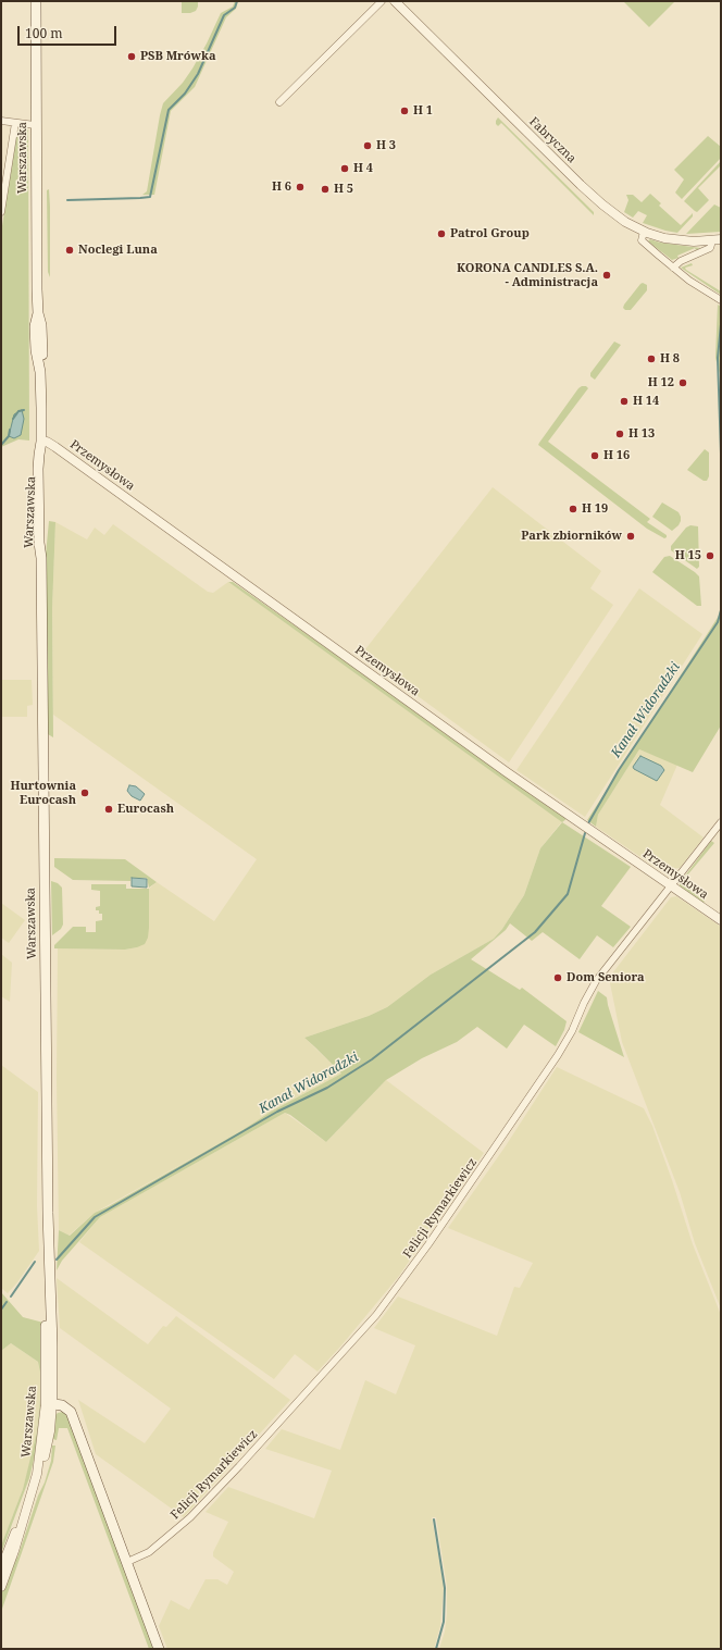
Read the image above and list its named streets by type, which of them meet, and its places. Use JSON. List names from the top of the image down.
{
  "streets": {
    "main road": ["Warszawska"],
    "street": ["Fabryczna", "Przemysłowa", "Felicji Rymarkiewicz"]
  },
  "crossings": [
    ["Warszawska", "Przemysłowa"],
    ["Przemysłowa", "Felicji Rymarkiewicz"]
  ],
  "water": ["Kanał Widoradzki"],
  "places": [
    "PSB Mrówka",
    "H 1",
    "H 3",
    "H 4",
    "H 6",
    "H 5",
    "Patrol Group",
    "Noclegi Luna",
    "KORONA CANDLES S.A. - Administracja",
    "H 8",
    "H 12",
    "H 14",
    "H 13",
    "H 16",
    "H 19",
    "Park zbiorników",
    "H 15",
    "Hurtownia Eurocash",
    "Eurocash",
    "Dom Seniora"
  ],
  "scale_bar": "100 m"
}
